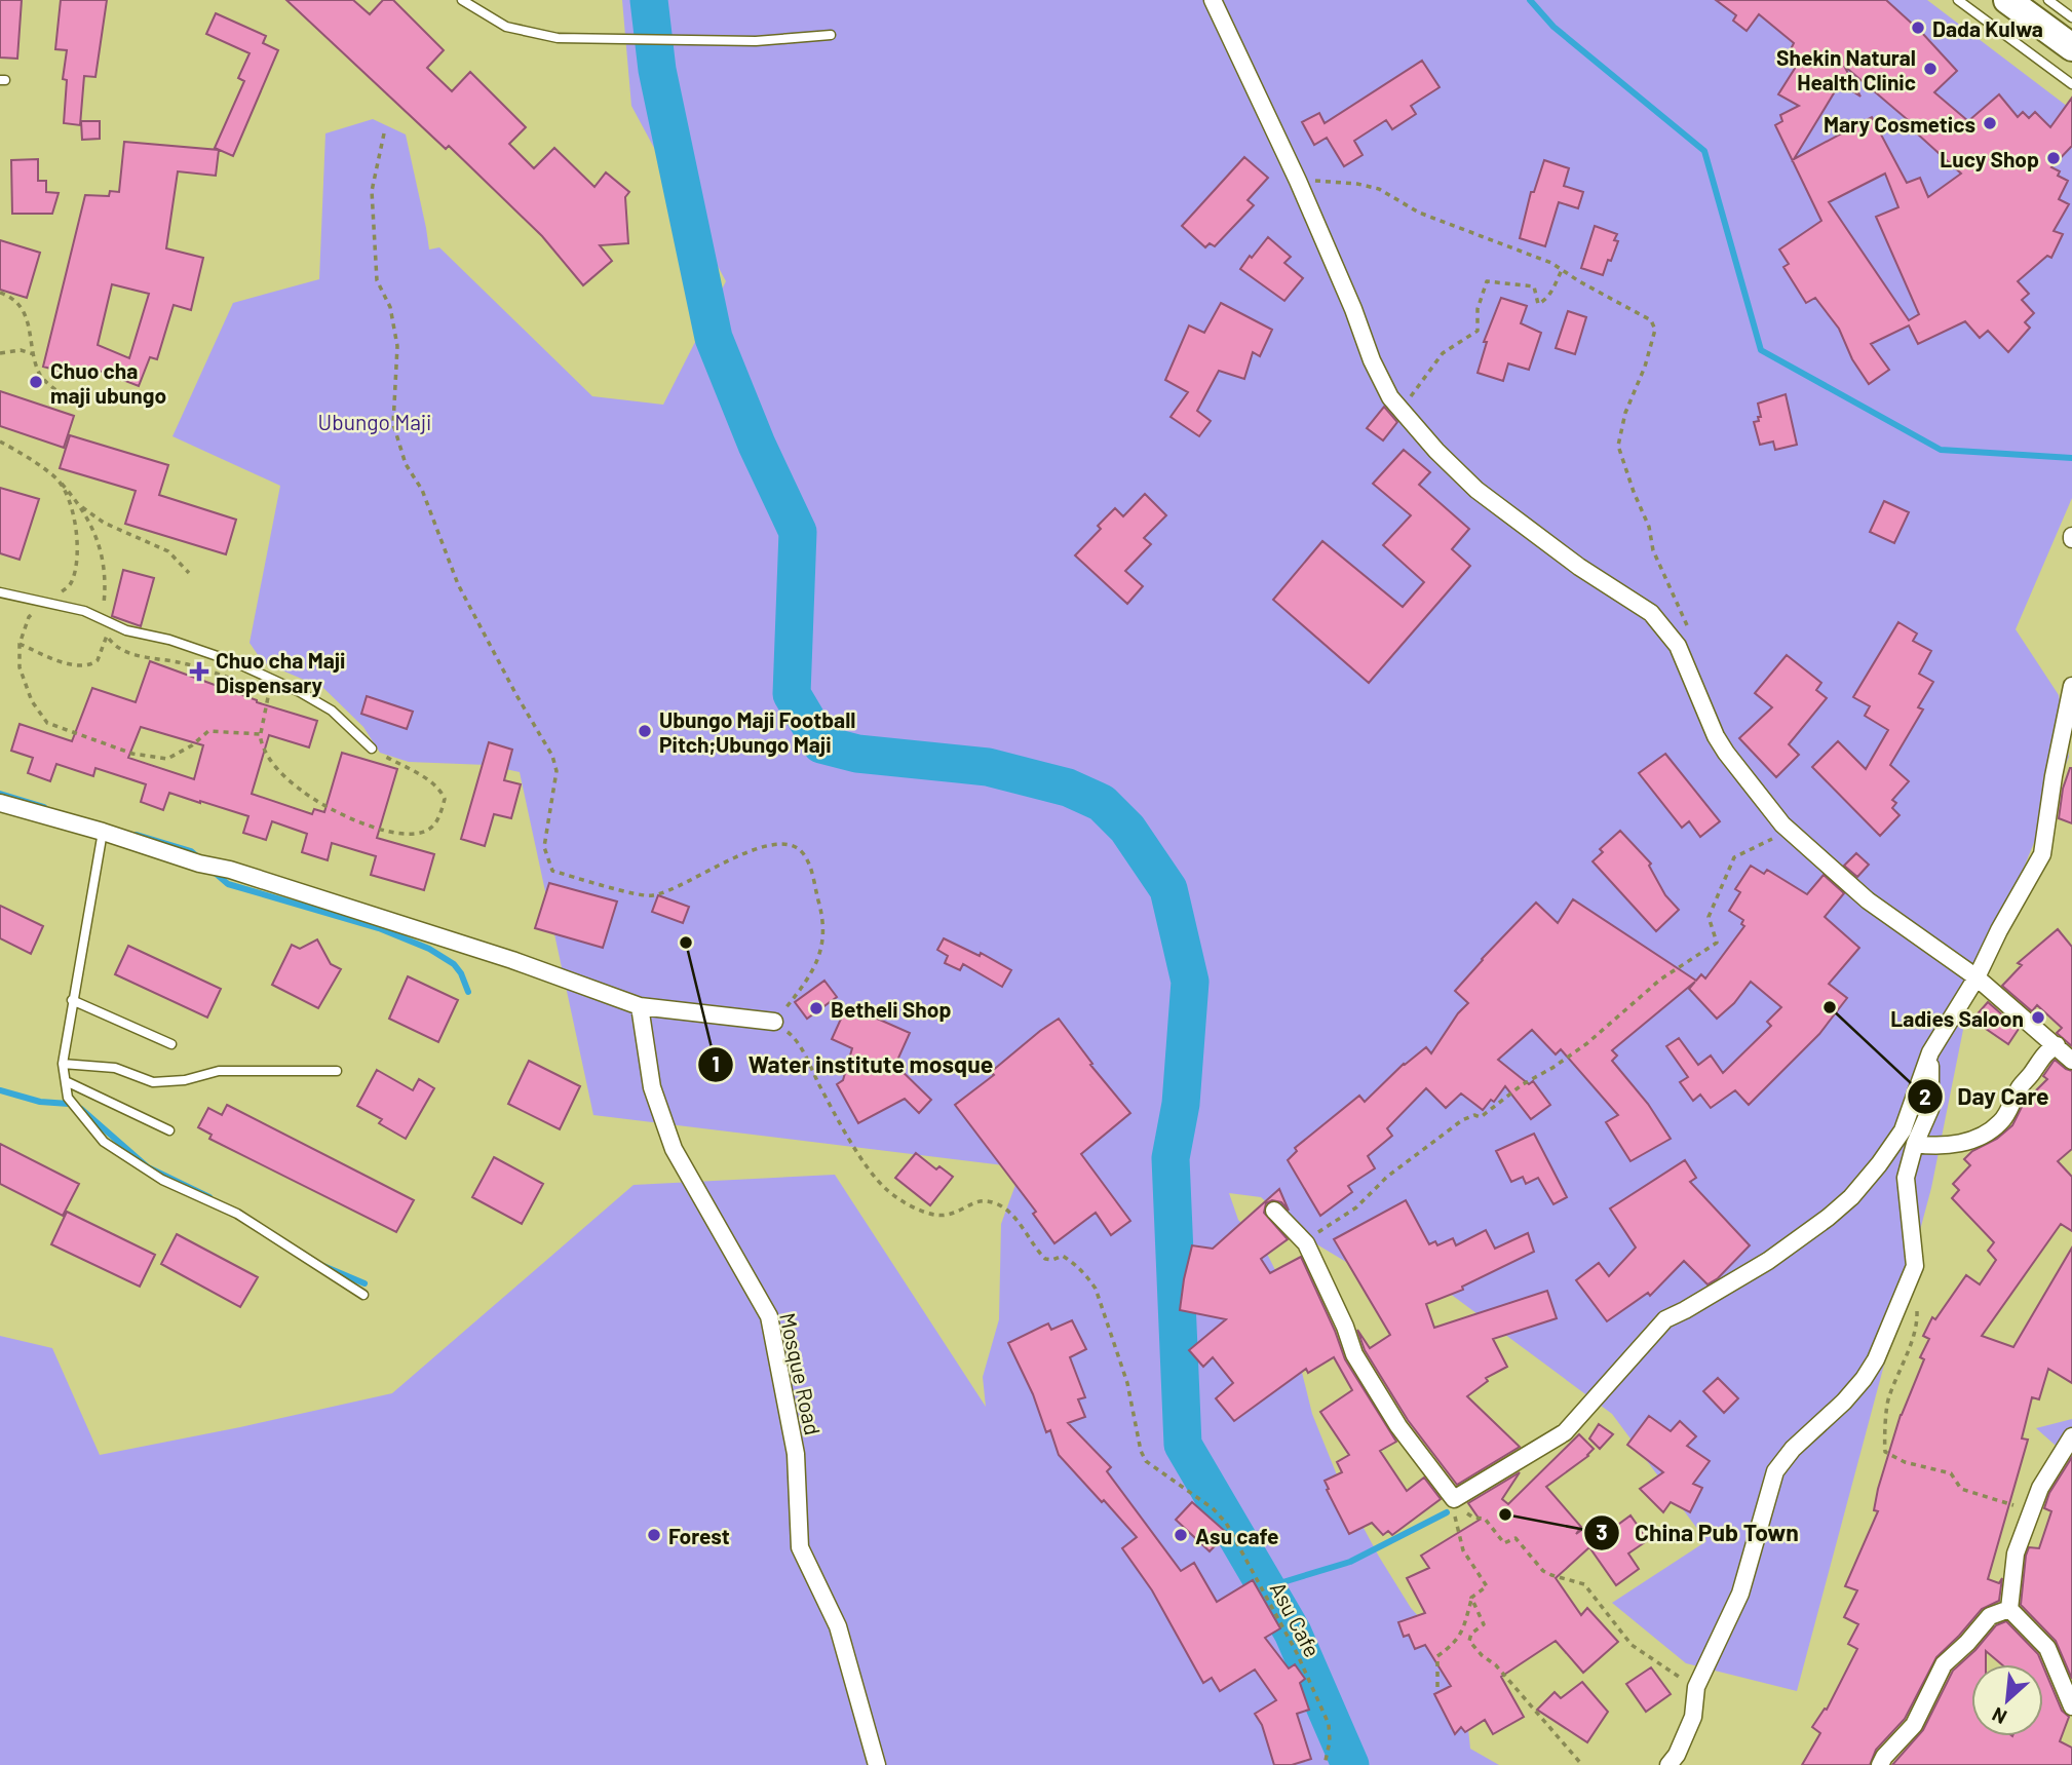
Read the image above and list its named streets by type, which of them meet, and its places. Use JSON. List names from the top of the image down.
{
  "streets": {
    "street": ["Mosque Road"],
    "path": ["Asu Cafe"]
  },
  "parks": ["Ubungo Maji"],
  "places": {
    "other": [
      "Dada Kulwa",
      "Shekin Natural Health Clinic",
      "Mary Cosmetics",
      "Lucy Shop",
      "Chuo cha maji ubungo",
      "Ubungo Maji Football Pitch;Ubungo Maji",
      "Water institute mosque",
      "Day Care",
      "Betheli Shop",
      "Ladies Saloon",
      "China Pub Town",
      "Forest",
      "Asu cafe"
    ],
    "health": ["Chuo cha Maji Dispensary"]
  },
  "north": "bottom left"
}
